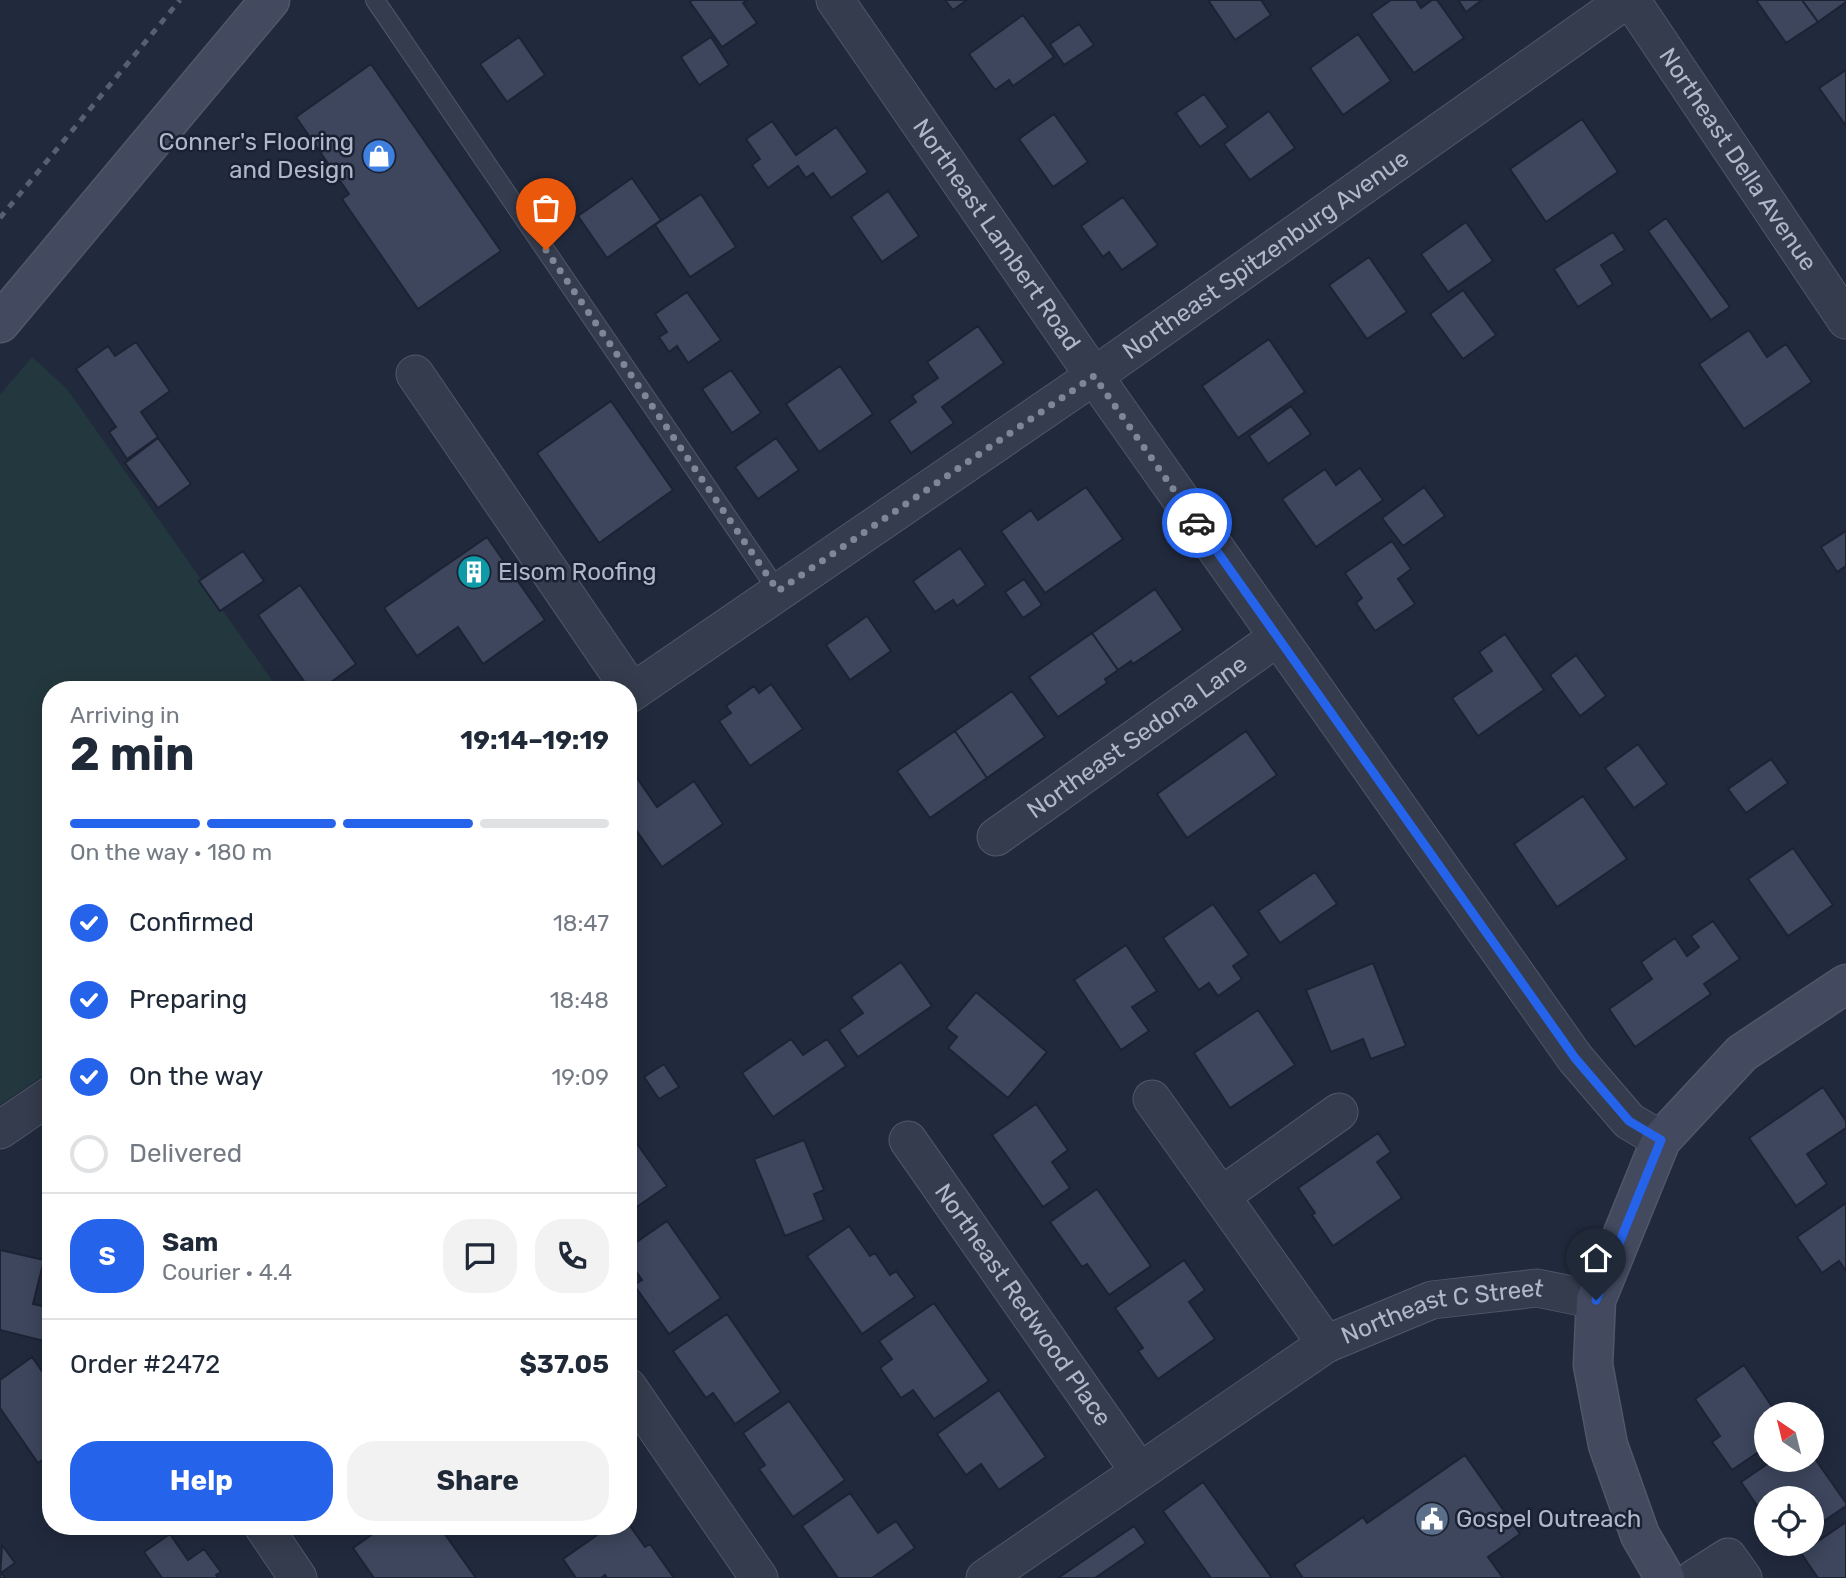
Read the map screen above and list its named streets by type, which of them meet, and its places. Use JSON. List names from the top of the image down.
{
  "streets": {
    "street": [
      "Northeast Della Avenue",
      "Northeast Lambert Road",
      "Northeast Spitzenburg Avenue",
      "Northeast Sedona Lane",
      "Northeast Redwood Place",
      "Northeast C Street"
    ]
  },
  "crossings": [
    ["Northeast Della Avenue", "Northeast Spitzenburg Avenue"],
    ["Northeast Lambert Road", "Northeast Spitzenburg Avenue"],
    ["Northeast Lambert Road", "Northeast Sedona Lane"],
    ["Northeast Redwood Place", "Northeast C Street"]
  ],
  "places": {
    "shop": ["Conner's Flooring and Design"],
    "building": ["Elsom Roofing"],
    "public building": ["Gospel Outreach"]
  },
  "north": "top left",
  "page": {
    "heading": ["2 min", "Arriving in", "19:14–19:19"],
    "panel": [
      "Sam",
      "Courier · 4.4",
      "Order #2472",
      "$37.05"
    ],
    "bar": "On the way · 180 m",
    "list": [
      ["Confirmed", "18:47"],
      ["Preparing", "18:48"],
      ["On the way", "19:09"],
      "Delivered"
    ],
    "round": "S",
    "buttons": ["Help", "Share"]
  }
}
